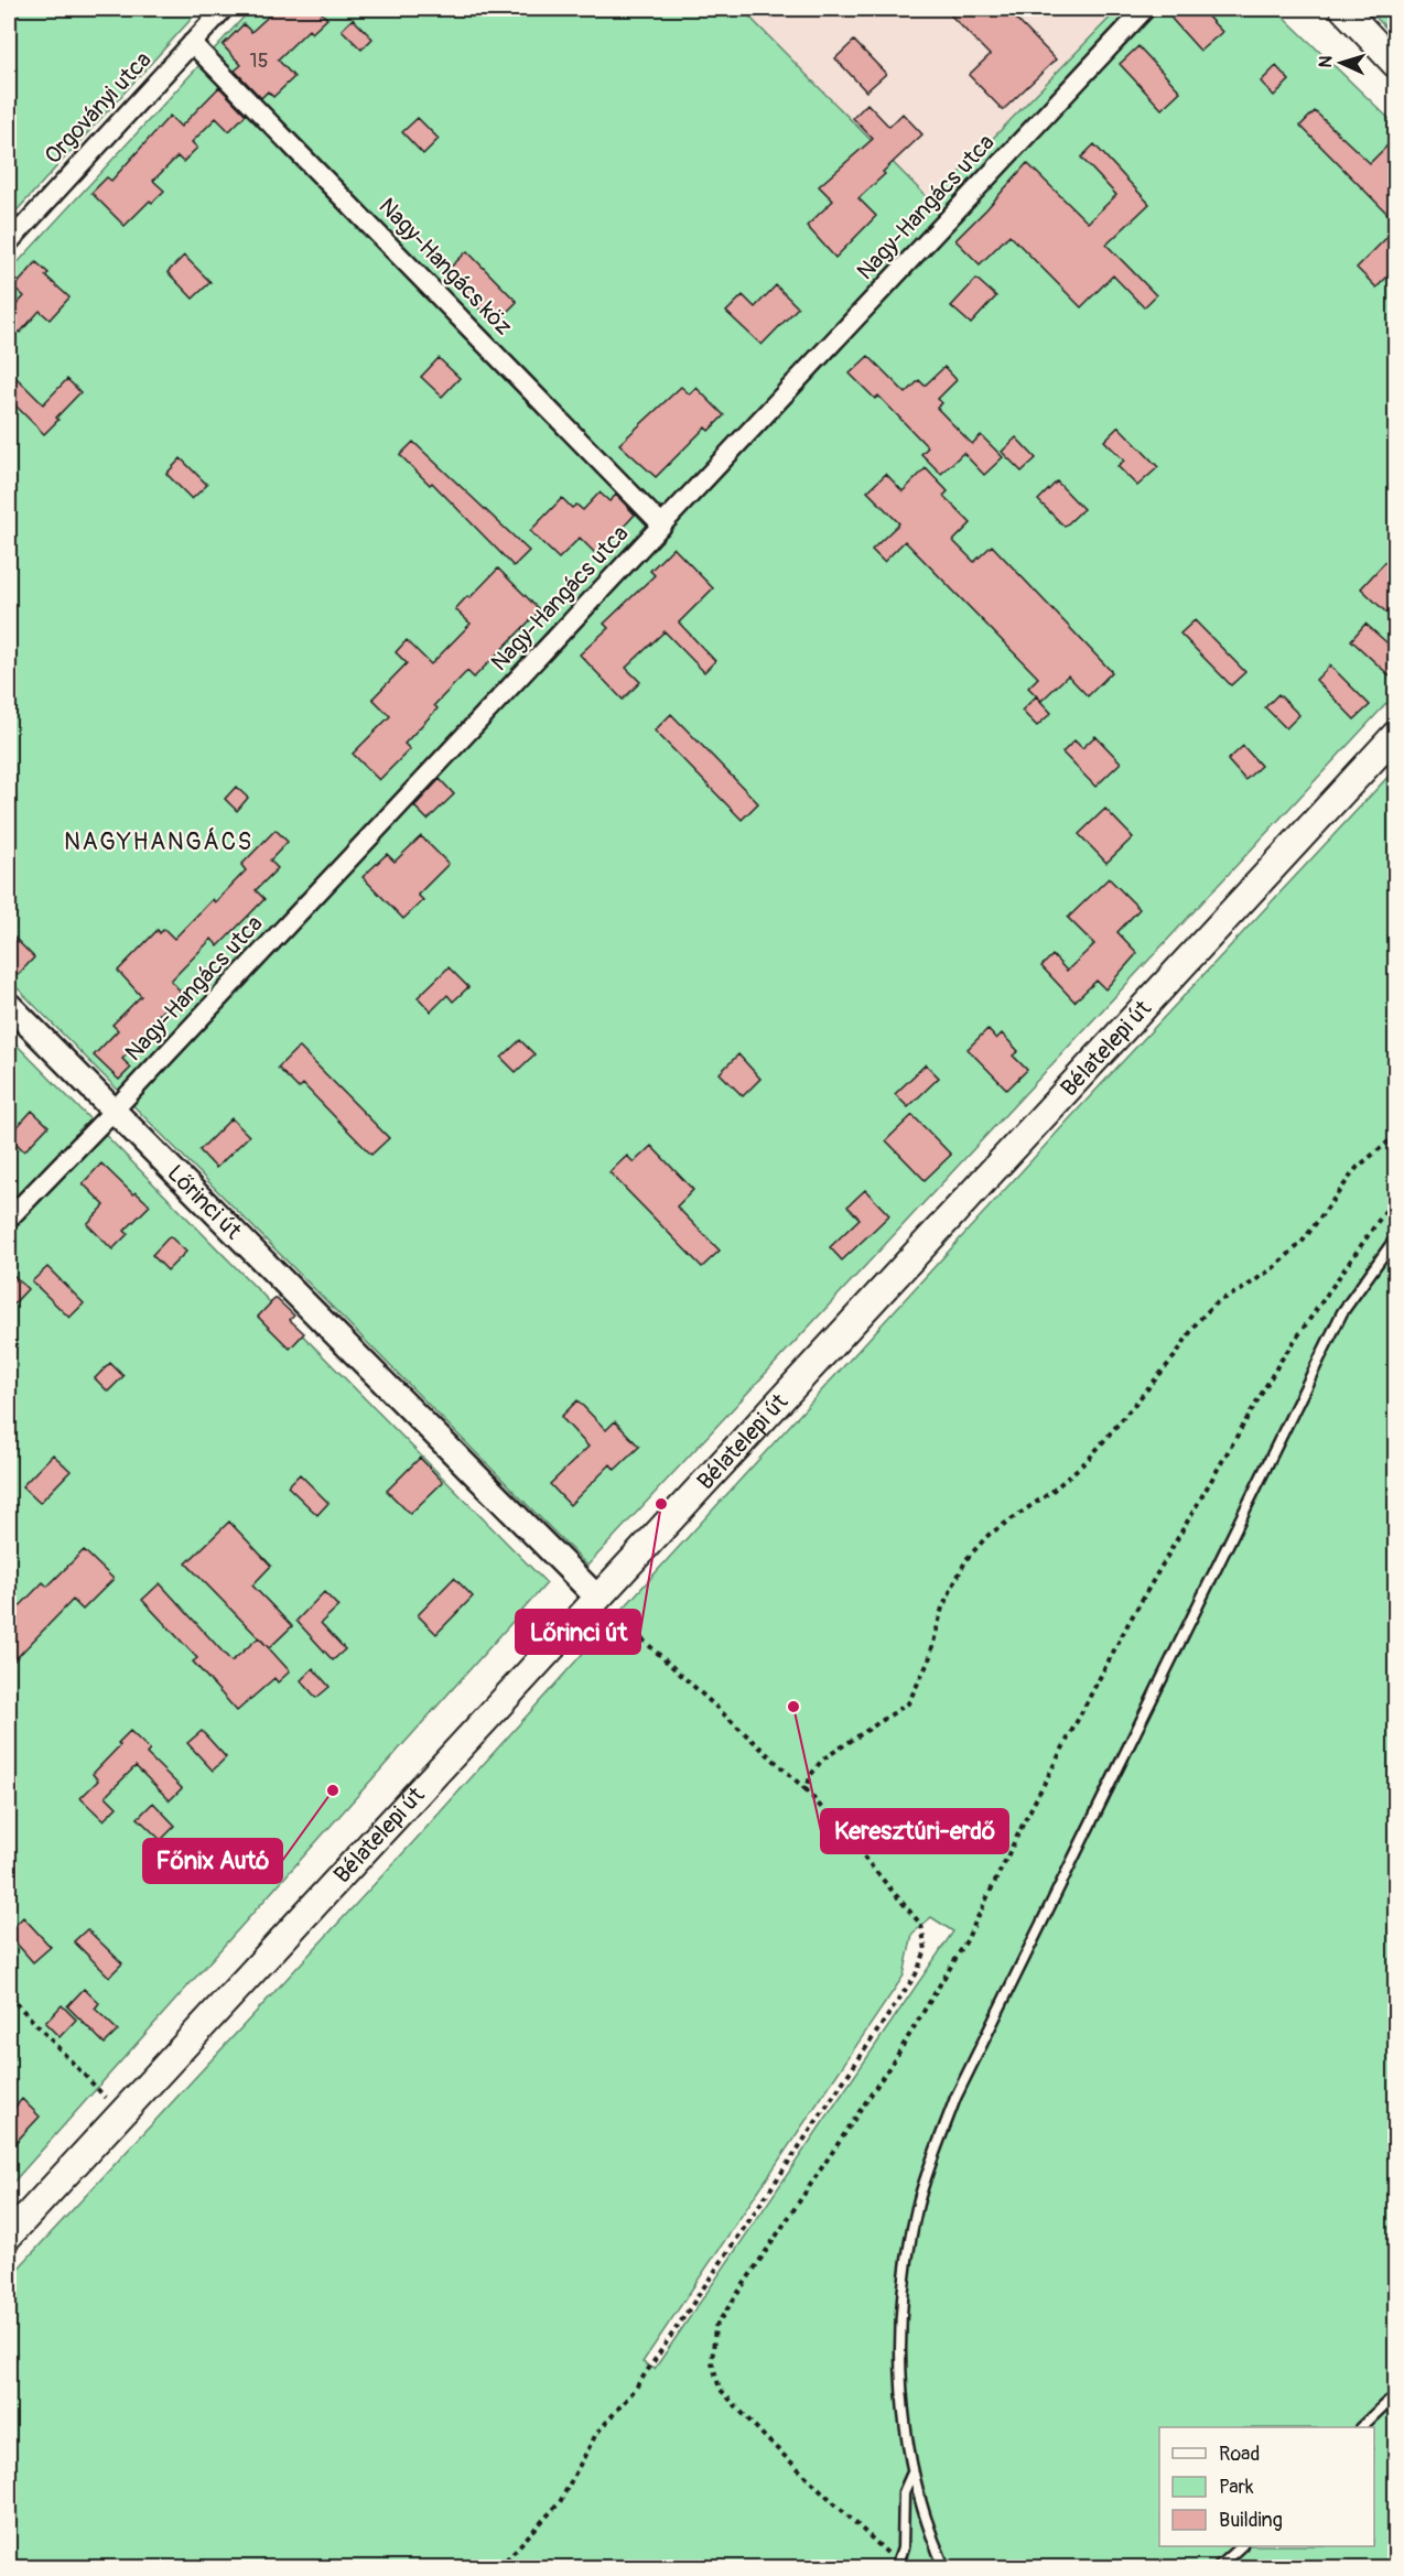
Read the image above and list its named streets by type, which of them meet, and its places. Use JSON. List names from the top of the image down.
{
  "streets": {
    "main road": ["Bélatelepi út"],
    "street": [
      "Orgoványi utca",
      "Nagy-Hangács utca",
      "Nagy-Hangács köz",
      "Lőrinci út"
    ]
  },
  "crossings": [
    ["Orgoványi utca", "Nagy-Hangács köz"],
    ["Nagy-Hangács utca", "Nagy-Hangács köz"],
    ["Nagy-Hangács utca", "Lőrinci út"],
    ["Bélatelepi út", "Lőrinci út"]
  ],
  "districts": ["NAGYHANGÁCS"],
  "places": ["Lőrinci út", "Keresztúri-erdő", "Főnix Autó"],
  "house_numbers": ["15"],
  "legend": ["Road", "Park", "Building"],
  "north": "left"
}
